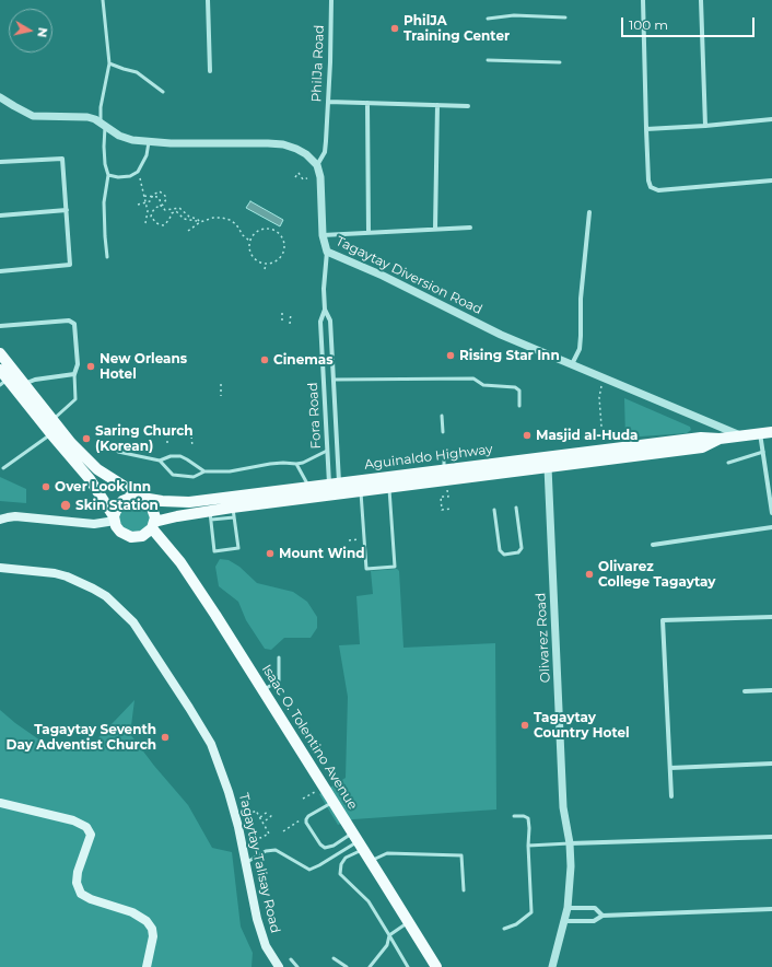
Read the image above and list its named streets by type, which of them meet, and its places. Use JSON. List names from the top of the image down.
{
  "streets": {
    "main road": ["Aguinaldo Highway", "Isaac O. Tolentino Avenue", "Tagaytay-Talisay Road"],
    "street": [
      "PhilJa Road",
      "Tagaytay Diversion Road",
      "Fora Road",
      "Olivarez Road"
    ]
  },
  "crossings": [
    ["PhilJa Road", "Tagaytay Diversion Road"],
    ["Tagaytay Diversion Road", "Fora Road"],
    ["Tagaytay Diversion Road", "Aguinaldo Highway"],
    ["Fora Road", "Aguinaldo Highway"],
    ["Aguinaldo Highway", "Olivarez Road"],
    ["Aguinaldo Highway", "Isaac O. Tolentino Avenue"]
  ],
  "places": [
    "PhilJA Training Center",
    "Rising Star Inn",
    "Cinemas",
    "New Orleans Hotel",
    "Masjid al-Huda",
    "Saring Church (Korean)",
    "Over Look Inn",
    "Skin Station",
    "Mount Wind",
    "Olivarez College Tagaytay",
    "Tagaytay Country Hotel",
    "Tagaytay Seventh Day Adventist Church"
  ],
  "scale_bar": "100 m",
  "north": "right"
}
